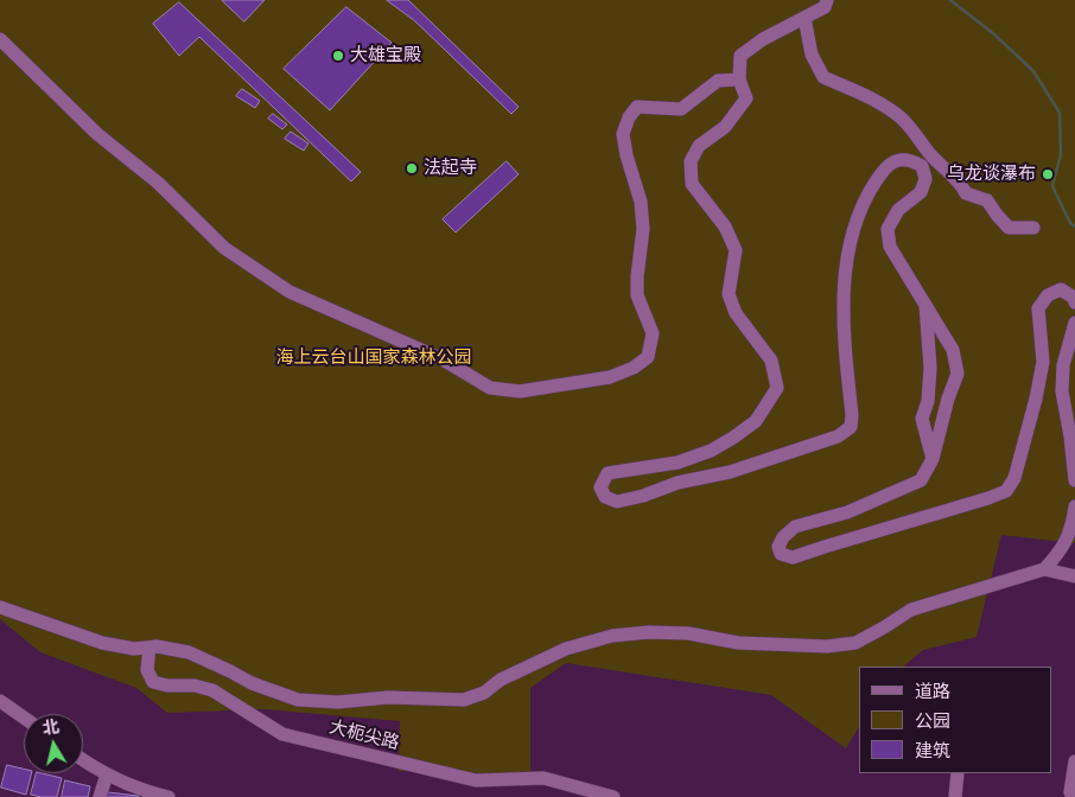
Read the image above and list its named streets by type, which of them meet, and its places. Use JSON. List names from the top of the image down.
{
  "streets": {
    "street": ["大枙尖路"]
  },
  "parks": ["海上云台山国家森林公园"],
  "places": ["大雄宝殿", "法起寺", "乌龙谈瀑布"],
  "legend": ["道路", "公园", "建筑"],
  "north": "top"
}
